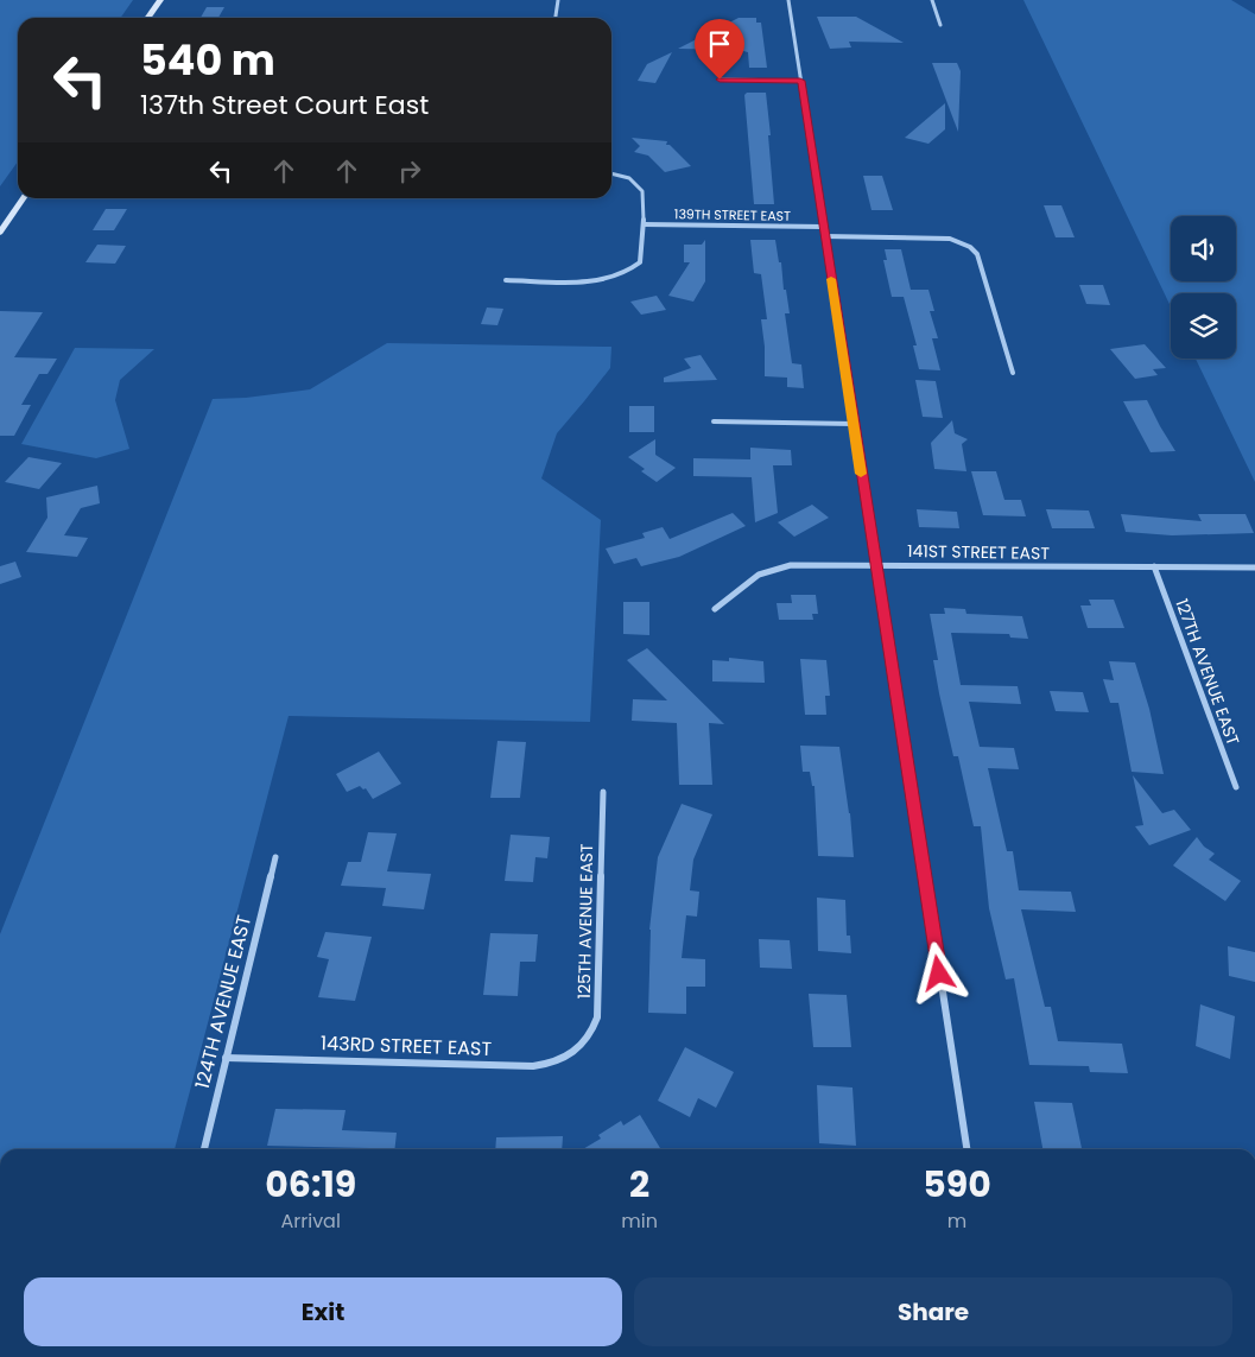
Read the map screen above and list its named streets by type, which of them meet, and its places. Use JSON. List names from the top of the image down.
{
  "streets": {
    "street": [
      "139TH STREET EAST",
      "141ST STREET EAST",
      "127TH AVENUE EAST",
      "125TH AVENUE EAST",
      "124TH AVENUE EAST",
      "143RD STREET EAST"
    ]
  },
  "crossings": [
    ["141ST STREET EAST", "127TH AVENUE EAST"],
    ["125TH AVENUE EAST", "143RD STREET EAST"],
    ["124TH AVENUE EAST", "143RD STREET EAST"]
  ],
  "page": {
    "turn": ["540 m", "137th Street Court East"],
    "eta": [
      "06:19",
      "Arrival",
      "2",
      "min",
      "590",
      "m"
    ],
    "buttons": ["Exit", "Share"]
  }
}
